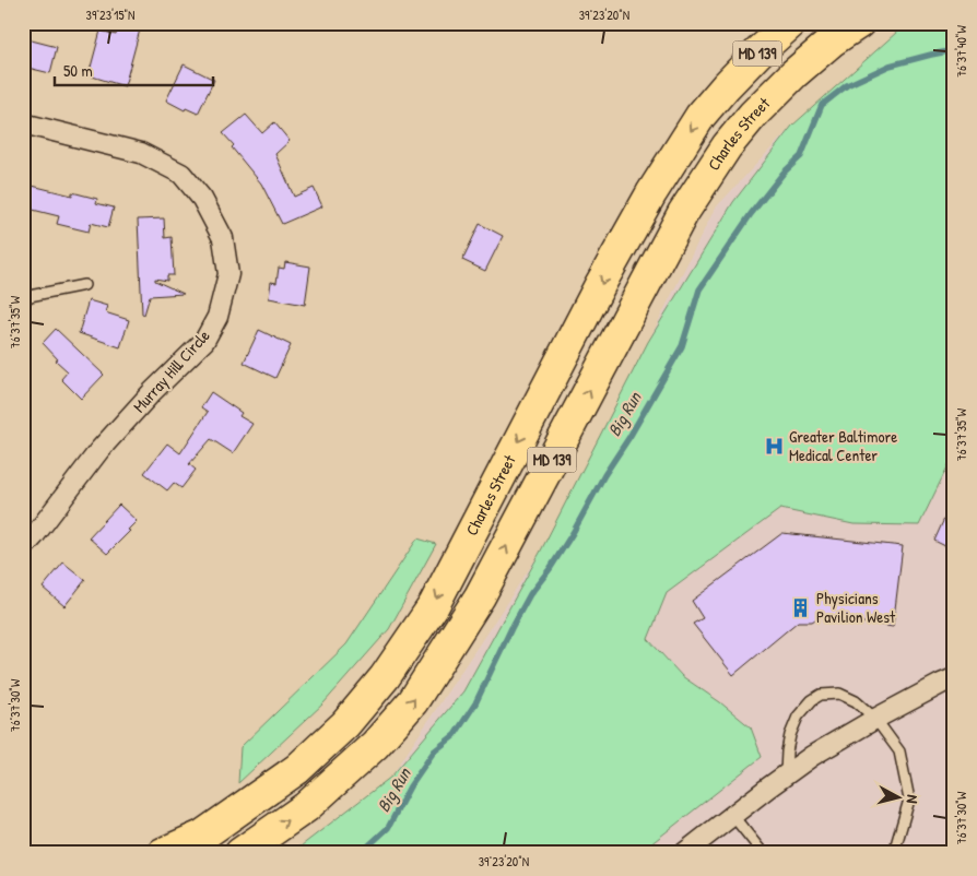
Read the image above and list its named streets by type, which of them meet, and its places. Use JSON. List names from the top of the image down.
{
  "streets": {
    "main road": ["MD 139", "Charles Street"],
    "street": ["Murray Hill Circle"]
  },
  "water": ["Big Run"],
  "places": {
    "hospital": ["Greater Baltimore Medical Center"],
    "building": ["Physicians Pavilion West"]
  },
  "scale_bar": "50 m",
  "north": "right",
  "coordinates": [
    "39°23'15\"N",
    "39°23'20\"N",
    "76°37'40\"W",
    "76°37'35\"W",
    "76°37'30\"W"
  ]
}
